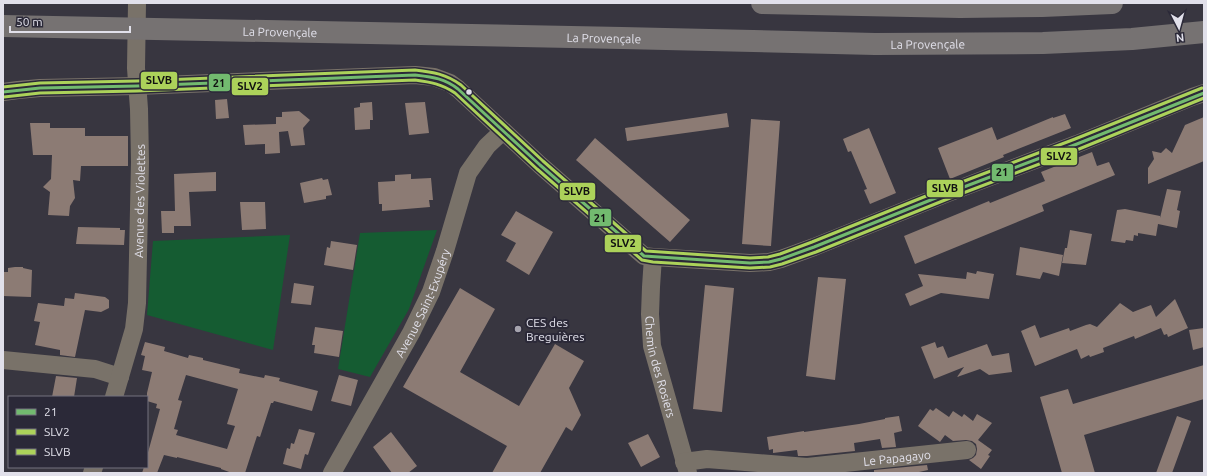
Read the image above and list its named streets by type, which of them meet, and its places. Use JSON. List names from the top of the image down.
{
  "streets": {
    "highway": ["La Provençale"],
    "street": [
      "Avenue des Violettes",
      "Avenue Saint-Exupéry",
      "Chemin des Rosiers",
      "Le Papagayo"
    ]
  },
  "crossings": [
    ["Chemin des Rosiers", "Le Papagayo"]
  ],
  "places": ["CES des Breguières"],
  "lines": ["transit line SLVB", "transit line 21", "transit line SLV2"],
  "legend": ["21", "SLV2", "SLVB"],
  "scale_bar": "50 m",
  "north": "bottom"
}
